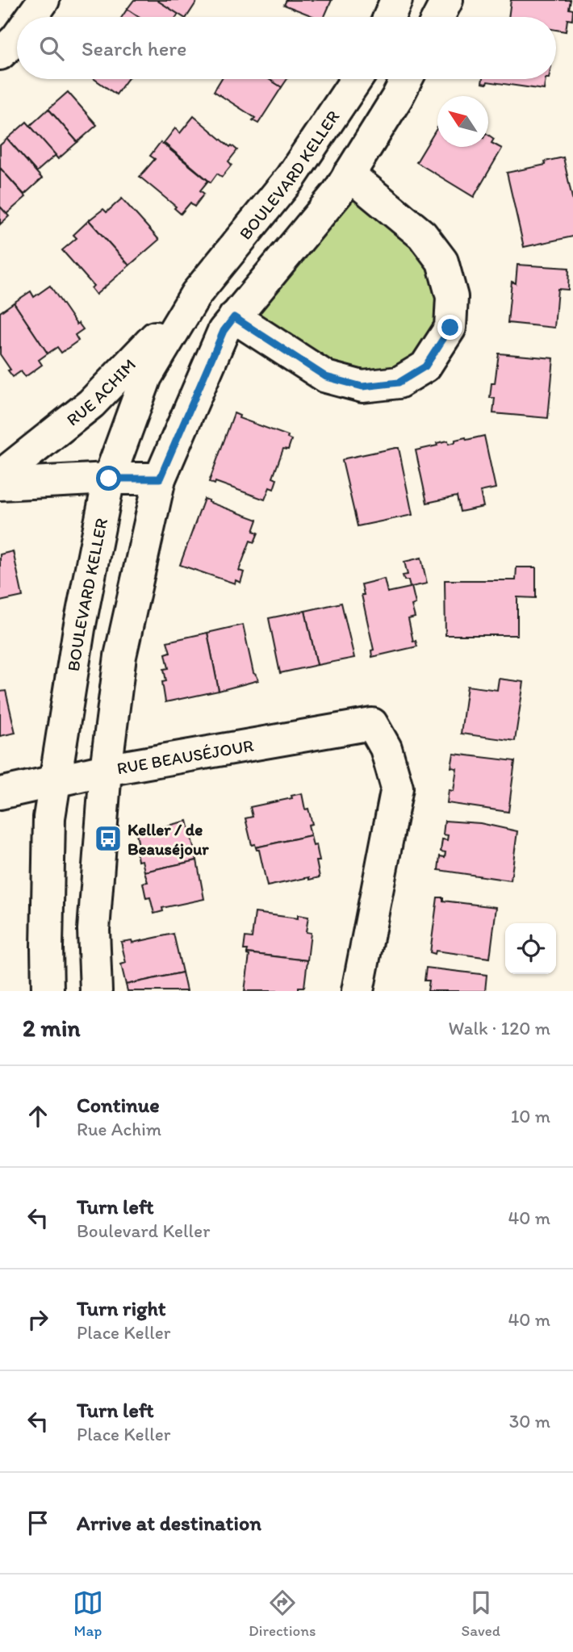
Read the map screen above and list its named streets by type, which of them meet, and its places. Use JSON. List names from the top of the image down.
{
  "streets": {
    "street": ["BOULEVARD KELLER", "RUE ACHIM", "RUE BEAUSÉJOUR"]
  },
  "crossings": [
    ["BOULEVARD KELLER", "RUE ACHIM"],
    ["BOULEVARD KELLER", "RUE BEAUSÉJOUR"]
  ],
  "places": {
    "bus stop": ["Keller / de Beauséjour"]
  },
  "north": "top left",
  "page": {
    "search": "Search here",
    "heading": ["2 min", "Walk · 120 m"],
    "list": [
      ["Continue", "Rue Achim", "10 m"],
      ["Turn left", "Boulevard Keller", "40 m"],
      ["Turn right", "Place Keller", "40 m"],
      ["Turn left", "Place Keller", "30 m"],
      "Arrive at destination"
    ],
    "nav": ["Map", "Directions", "Saved"]
  }
}
